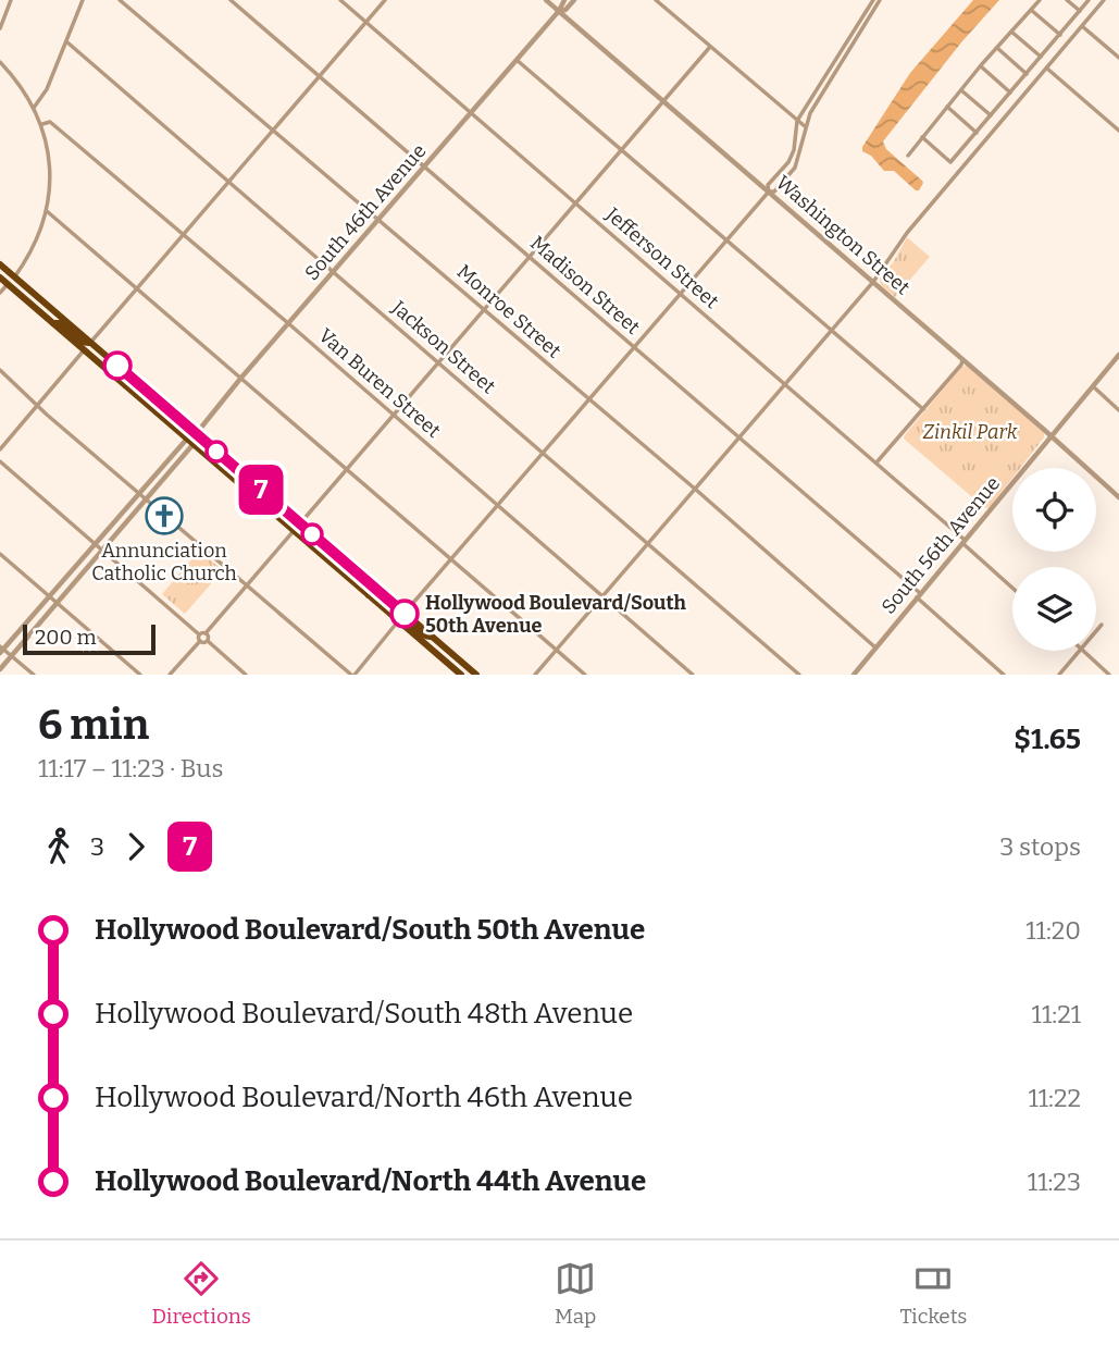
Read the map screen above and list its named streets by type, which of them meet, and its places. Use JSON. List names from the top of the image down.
{
  "streets": {
    "street": [
      "South 46th Avenue",
      "Washington Street",
      "Jefferson Street",
      "Madison Street",
      "Monroe Street",
      "Jackson Street",
      "Van Buren Street",
      "South 56th Avenue"
    ]
  },
  "crossings": [
    ["South 46th Avenue", "Washington Street"],
    ["South 46th Avenue", "Jefferson Street"],
    ["South 46th Avenue", "Madison Street"],
    ["South 46th Avenue", "Monroe Street"],
    ["South 46th Avenue", "Jackson Street"],
    ["South 46th Avenue", "Van Buren Street"],
    ["Washington Street", "South 56th Avenue"],
    ["Jefferson Street", "South 56th Avenue"],
    ["Madison Street", "South 56th Avenue"],
    ["Monroe Street", "South 56th Avenue"]
  ],
  "parks": ["Zinkil Park"],
  "places": {
    "church": ["Annunciation Catholic Church"],
    "other": ["Hollywood Boulevard/South 50th Avenue"]
  },
  "lines": ["bus line 7"],
  "scale_bar": "200 m",
  "page": {
    "on_map": "7",
    "scale": "200 m",
    "heading": ["6 min", "11:17 – 11:23 · Bus", "$1.65"],
    "legs": ["3", "7", "3 stops"],
    "list": [
      {
        "name": "Hollywood Boulevard/South 50th Avenue",
        "value": "11:20"
      },
      {
        "name": "Hollywood Boulevard/South 48th Avenue",
        "value": "11:21"
      },
      {
        "name": "Hollywood Boulevard/North 46th Avenue",
        "value": "11:22"
      },
      {
        "name": "Hollywood Boulevard/North 44th Avenue",
        "value": "11:23"
      }
    ],
    "tabs": ["Directions", "Map", "Tickets"]
  }
}
